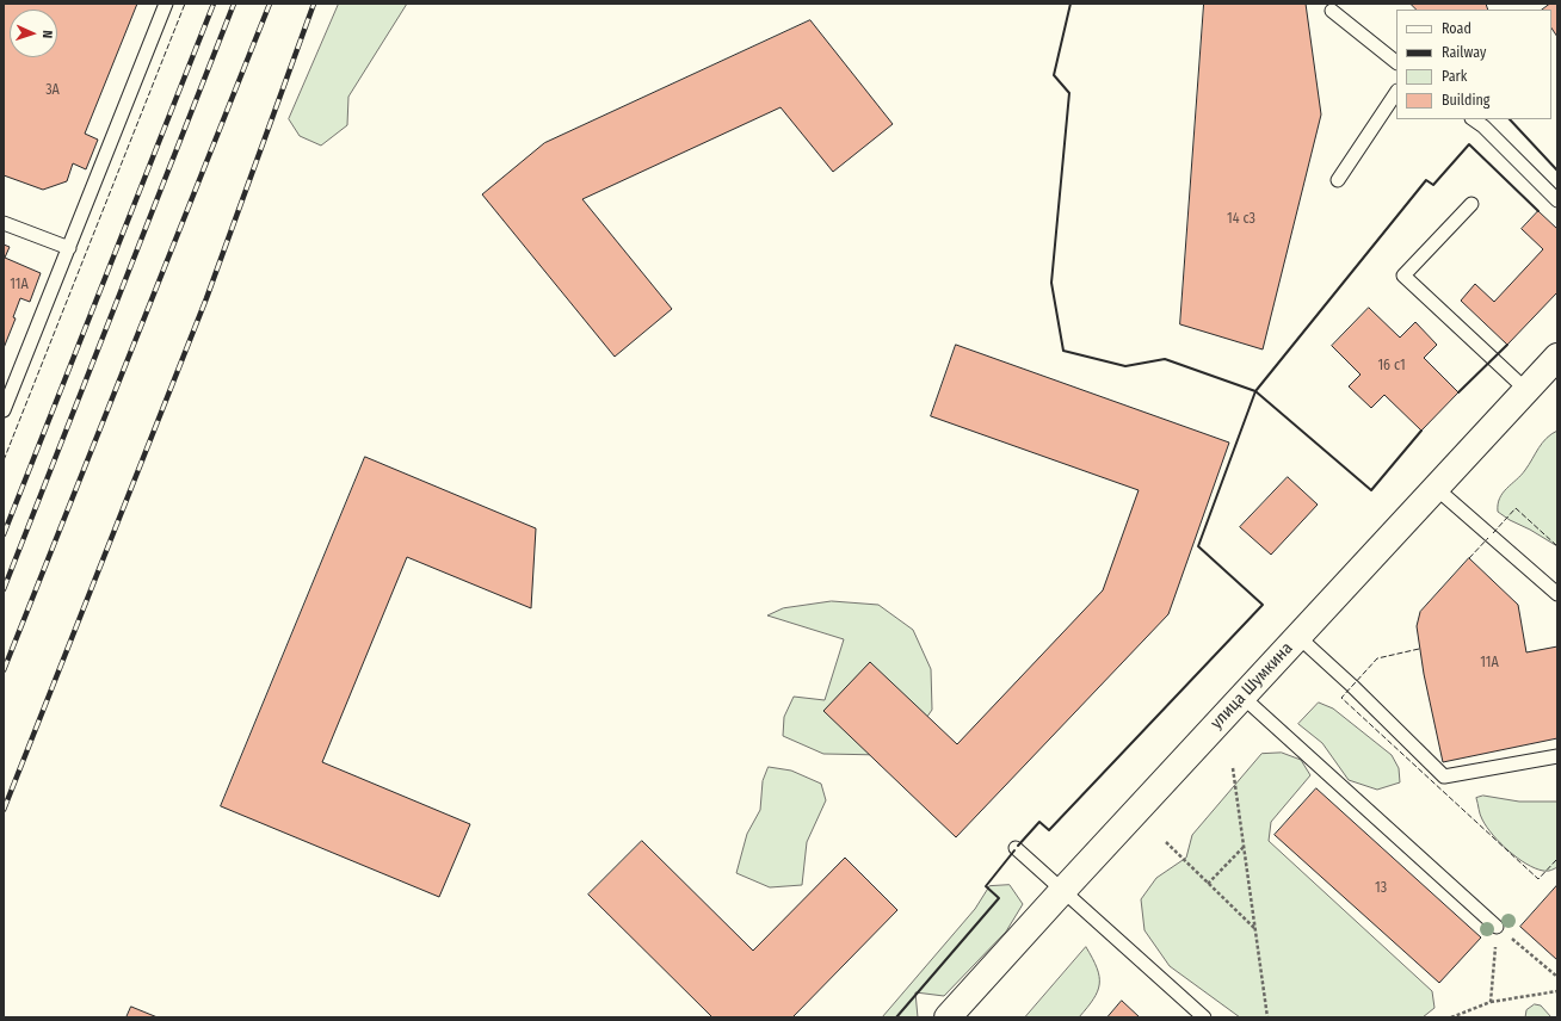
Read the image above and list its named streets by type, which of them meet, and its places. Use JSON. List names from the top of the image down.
{
  "streets": {
    "street": ["улица Шумкина"]
  },
  "house_numbers": [
    "3А",
    "14 c3",
    "11А",
    "16 с1",
    "11А",
    "13"
  ],
  "legend": [
    "Road",
    "Railway",
    "Park",
    "Building"
  ],
  "north": "right"
}
